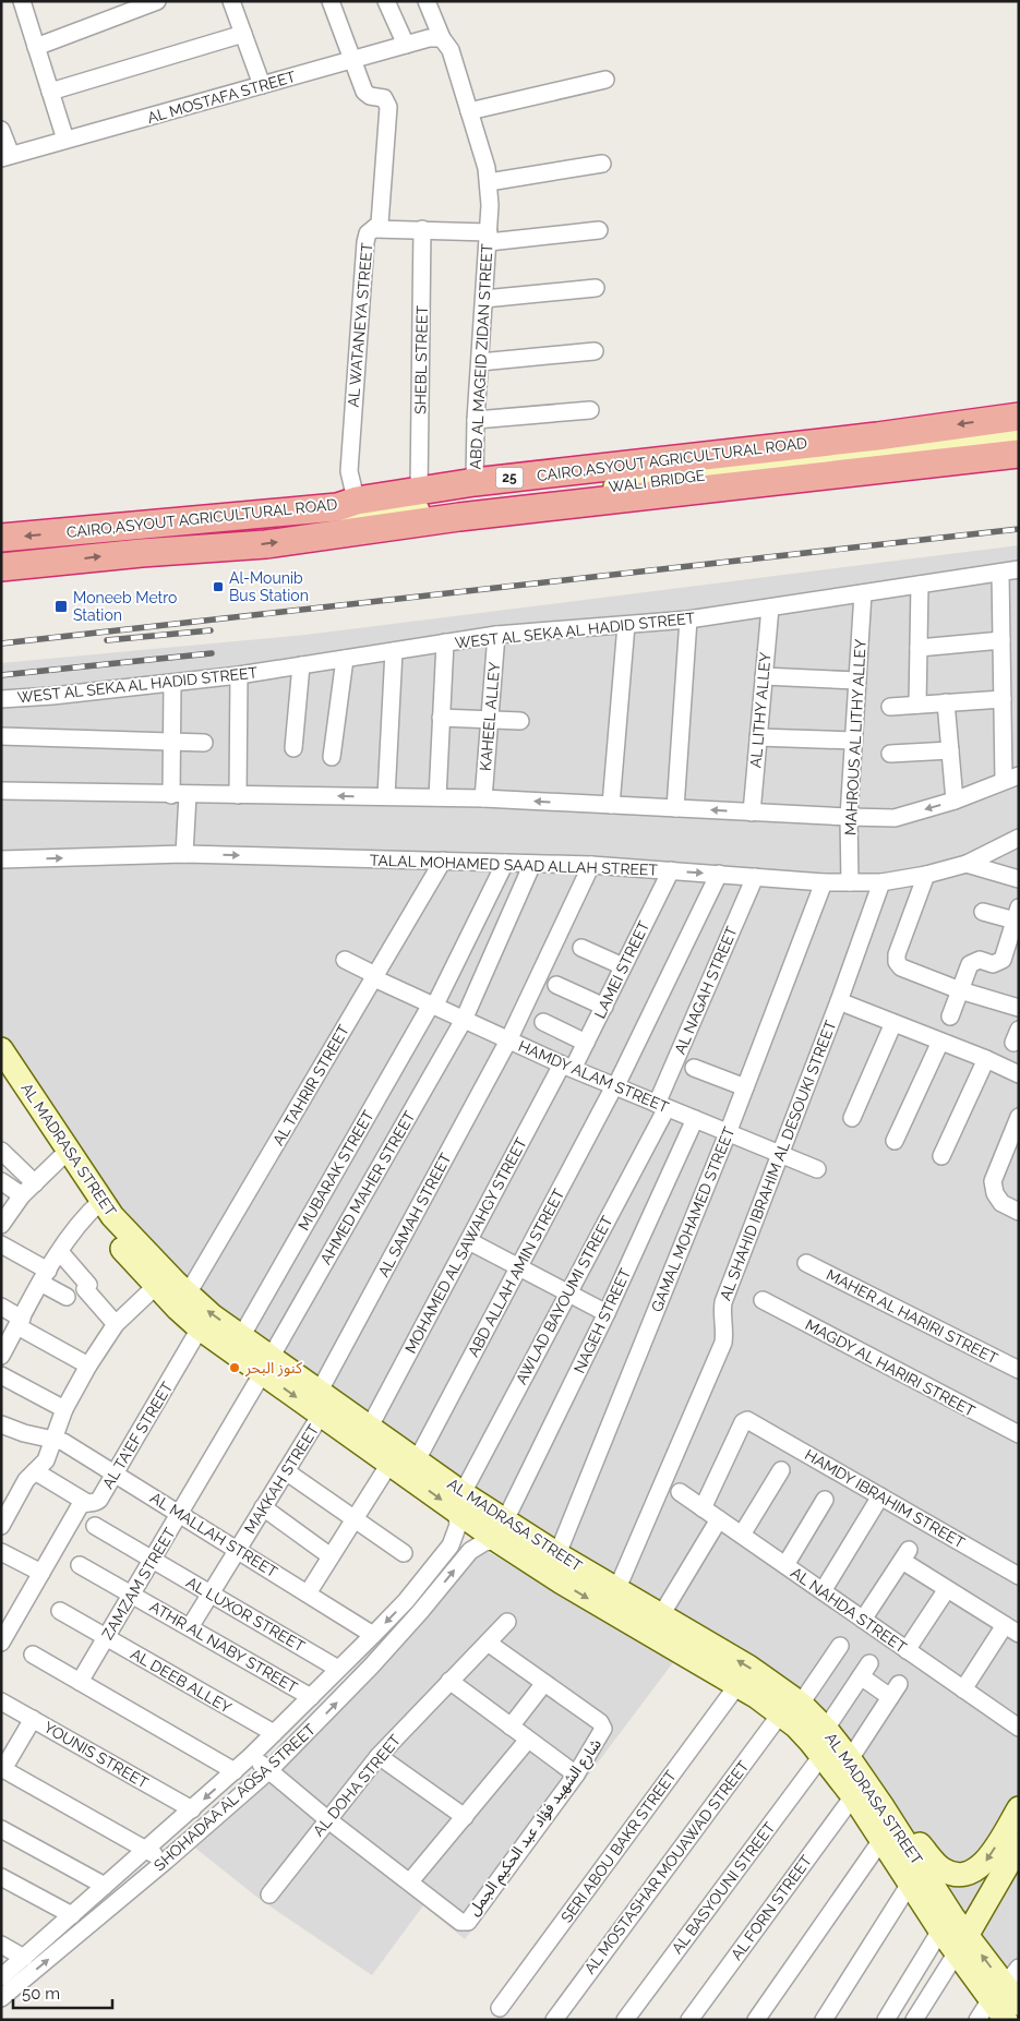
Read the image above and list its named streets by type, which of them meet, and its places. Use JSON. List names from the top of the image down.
{
  "streets": {
    "highway": ["CAIRO,ASYOUT AGRICULTURAL ROAD", "25"],
    "main road": ["WALI BRIDGE", "AL MADRASA STREET"],
    "street": [
      "AL MOSTAFA STREET",
      "AL WATANEYA STREET",
      "ABD AL MAGEID ZIDAN STREET",
      "SHEBL STREET",
      "WEST AL SEKA AL HADID STREET",
      "AL LITHY ALLEY",
      "KAHEEL ALLEY",
      "MAHROUS AL LITHY ALLEY",
      "TALAL MOHAMED SAAD ALLAH STREET",
      "LAMEI STREET",
      "AL NAGAH STREET",
      "HAMDY ALAM STREET",
      "AL TAHRIR STREET",
      "AL SHAHID IBRAHIM AL DESOUKI STREET",
      "MUBARAK STREET",
      "AHMED MAHER STREET",
      "AL SAMAH STREET",
      "GAMAL MOHAMED STREET",
      "MOHAMED AL SAWAHGY STREET",
      "ABD ALLAH AMIN STREET",
      "AWLAD BAYOUMI STREET",
      "MAHER AL HARIRI STREET",
      "NAGEH STREET",
      "MAGDY AL HARIRI STREET",
      "AL TA'EF STREET",
      "MAKKAH STREET",
      "HAMDY IBRAHIM STREET",
      "AL MALLAH STREET",
      "ZAMZAM STREET",
      "AL NAHDA STREET",
      "AL LUXOR STREET",
      "ATHR AL NABY STREET",
      "AL DEEB ALLEY",
      "YOUNIS STREET",
      "AL DOHA STREET",
      "SHOHADAA AL AQSA STREET",
      "شارع الشهيد فؤاد عبد الحكيم الجمل",
      "SERI ABOU BAKR STREET",
      "AL MOSTASHAR MOUAWAD STREET",
      "AL BASYOUNI STREET",
      "AL FORN STREET"
    ]
  },
  "crossings": [
    ["AL MOSTAFA STREET", "AL WATANEYA STREET"],
    ["AL MOSTAFA STREET", "ABD AL MAGEID ZIDAN STREET"],
    ["AL WATANEYA STREET", "CAIRO,ASYOUT AGRICULTURAL ROAD"],
    ["AL WATANEYA STREET", "WALI BRIDGE"],
    ["ABD AL MAGEID ZIDAN STREET", "CAIRO,ASYOUT AGRICULTURAL ROAD"],
    ["SHEBL STREET", "CAIRO,ASYOUT AGRICULTURAL ROAD"],
    ["CAIRO,ASYOUT AGRICULTURAL ROAD", "WALI BRIDGE"],
    ["WEST AL SEKA AL HADID STREET", "AL LITHY ALLEY"],
    ["WEST AL SEKA AL HADID STREET", "KAHEEL ALLEY"],
    ["WEST AL SEKA AL HADID STREET", "MAHROUS AL LITHY ALLEY"],
    ["MAHROUS AL LITHY ALLEY", "TALAL MOHAMED SAAD ALLAH STREET"],
    ["TALAL MOHAMED SAAD ALLAH STREET", "LAMEI STREET"],
    ["TALAL MOHAMED SAAD ALLAH STREET", "AL NAGAH STREET"],
    ["TALAL MOHAMED SAAD ALLAH STREET", "AL TAHRIR STREET"],
    ["TALAL MOHAMED SAAD ALLAH STREET", "AL SHAHID IBRAHIM AL DESOUKI STREET"],
    ["TALAL MOHAMED SAAD ALLAH STREET", "MUBARAK STREET"],
    ["TALAL MOHAMED SAAD ALLAH STREET", "AHMED MAHER STREET"],
    ["TALAL MOHAMED SAAD ALLAH STREET", "AL SAMAH STREET"],
    ["TALAL MOHAMED SAAD ALLAH STREET", "GAMAL MOHAMED STREET"],
    ["TALAL MOHAMED SAAD ALLAH STREET", "ABD ALLAH AMIN STREET"],
    ["LAMEI STREET", "HAMDY ALAM STREET"],
    ["LAMEI STREET", "MOHAMED AL SAWAHGY STREET"],
    ["AL NAGAH STREET", "HAMDY ALAM STREET"],
    ["AL NAGAH STREET", "AWLAD BAYOUMI STREET"],
    ["HAMDY ALAM STREET", "AL TAHRIR STREET"],
    ["HAMDY ALAM STREET", "AL SHAHID IBRAHIM AL DESOUKI STREET"],
    ["HAMDY ALAM STREET", "MUBARAK STREET"],
    ["HAMDY ALAM STREET", "AHMED MAHER STREET"],
    ["HAMDY ALAM STREET", "AL SAMAH STREET"],
    ["HAMDY ALAM STREET", "GAMAL MOHAMED STREET"],
    ["HAMDY ALAM STREET", "MOHAMED AL SAWAHGY STREET"],
    ["HAMDY ALAM STREET", "ABD ALLAH AMIN STREET"],
    ["HAMDY ALAM STREET", "AWLAD BAYOUMI STREET"],
    ["HAMDY ALAM STREET", "NAGEH STREET"],
    ["AL TAHRIR STREET", "AL MADRASA STREET"],
    ["AL MADRASA STREET", "AL SHAHID IBRAHIM AL DESOUKI STREET"],
    ["AL MADRASA STREET", "MUBARAK STREET"],
    ["AL MADRASA STREET", "AHMED MAHER STREET"],
    ["AL MADRASA STREET", "AL SAMAH STREET"],
    ["AL MADRASA STREET", "GAMAL MOHAMED STREET"],
    ["AL MADRASA STREET", "MOHAMED AL SAWAHGY STREET"],
    ["AL MADRASA STREET", "ABD ALLAH AMIN STREET"],
    ["AL MADRASA STREET", "AWLAD BAYOUMI STREET"],
    ["AL MADRASA STREET", "NAGEH STREET"],
    ["AL MADRASA STREET", "AL TA'EF STREET"],
    ["AL MADRASA STREET", "MAKKAH STREET"],
    ["AL MADRASA STREET", "ZAMZAM STREET"],
    ["AL MADRASA STREET", "SHOHADAA AL AQSA STREET"],
    ["AL MADRASA STREET", "SERI ABOU BAKR STREET"],
    ["AL MADRASA STREET", "AL MOSTASHAR MOUAWAD STREET"],
    ["AL MADRASA STREET", "AL BASYOUNI STREET"],
    ["AL MADRASA STREET", "AL FORN STREET"],
    ["AHMED MAHER STREET", "ZAMZAM STREET"],
    ["AWLAD BAYOUMI STREET", "SHOHADAA AL AQSA STREET"],
    ["NAGEH STREET", "SHOHADAA AL AQSA STREET"],
    ["AL TA'EF STREET", "AL MALLAH STREET"],
    ["MAKKAH STREET", "AL MALLAH STREET"],
    ["MAKKAH STREET", "AL LUXOR STREET"],
    ["MAKKAH STREET", "ATHR AL NABY STREET"],
    ["HAMDY IBRAHIM STREET", "AL NAHDA STREET"],
    ["AL MALLAH STREET", "ZAMZAM STREET"],
    ["AL MALLAH STREET", "SHOHADAA AL AQSA STREET"],
    ["ZAMZAM STREET", "AL LUXOR STREET"],
    ["ZAMZAM STREET", "ATHR AL NABY STREET"],
    ["ZAMZAM STREET", "AL DEEB ALLEY"],
    ["AL LUXOR STREET", "SHOHADAA AL AQSA STREET"],
    ["ATHR AL NABY STREET", "SHOHADAA AL AQSA STREET"],
    ["AL DEEB ALLEY", "SHOHADAA AL AQSA STREET"],
    ["YOUNIS STREET", "SHOHADAA AL AQSA STREET"],
    ["AL DOHA STREET", "شارع الشهيد فؤاد عبد الحكيم الجمل"],
    ["SHOHADAA AL AQSA STREET", "شارع الشهيد فؤاد عبد الحكيم الجمل"]
  ],
  "places": {
    "transit": ["Al-Mounib Bus Station", "Moneeb Metro Station"],
    "other": ["كنوز البحر"]
  },
  "scale_bar": "50 m"
}
